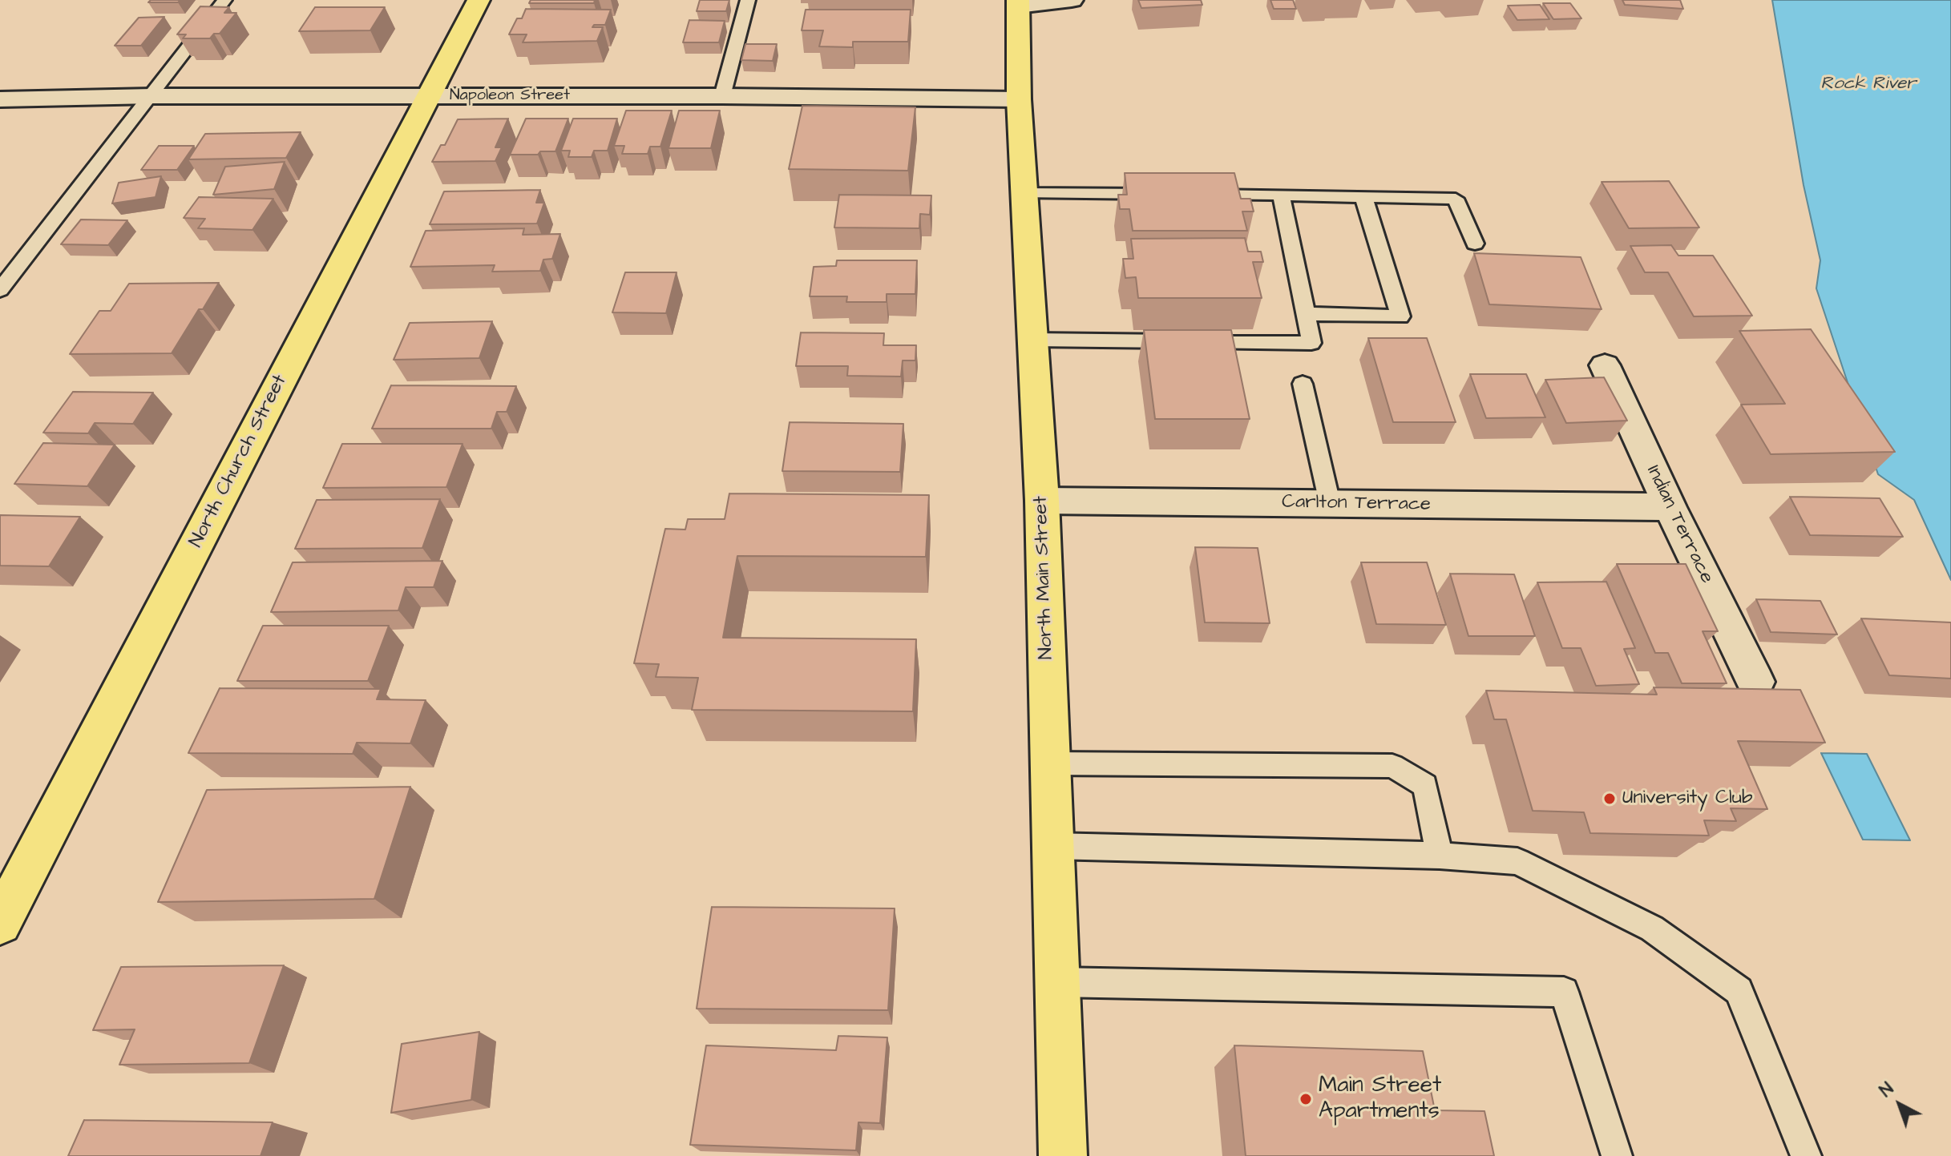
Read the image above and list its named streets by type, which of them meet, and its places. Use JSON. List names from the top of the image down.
{
  "streets": {
    "main road": ["North Church Street", "North Main Street"],
    "street": ["Napoleon Street", "Carlton Terrace", "Indian Terrace"]
  },
  "crossings": [
    ["Napoleon Street", "North Church Street"],
    ["Napoleon Street", "North Main Street"],
    ["Carlton Terrace", "Indian Terrace"],
    ["Carlton Terrace", "North Main Street"]
  ],
  "water": ["Rock River"],
  "places": ["University Club", "Main Street Apartments"],
  "north": "top left"
}
